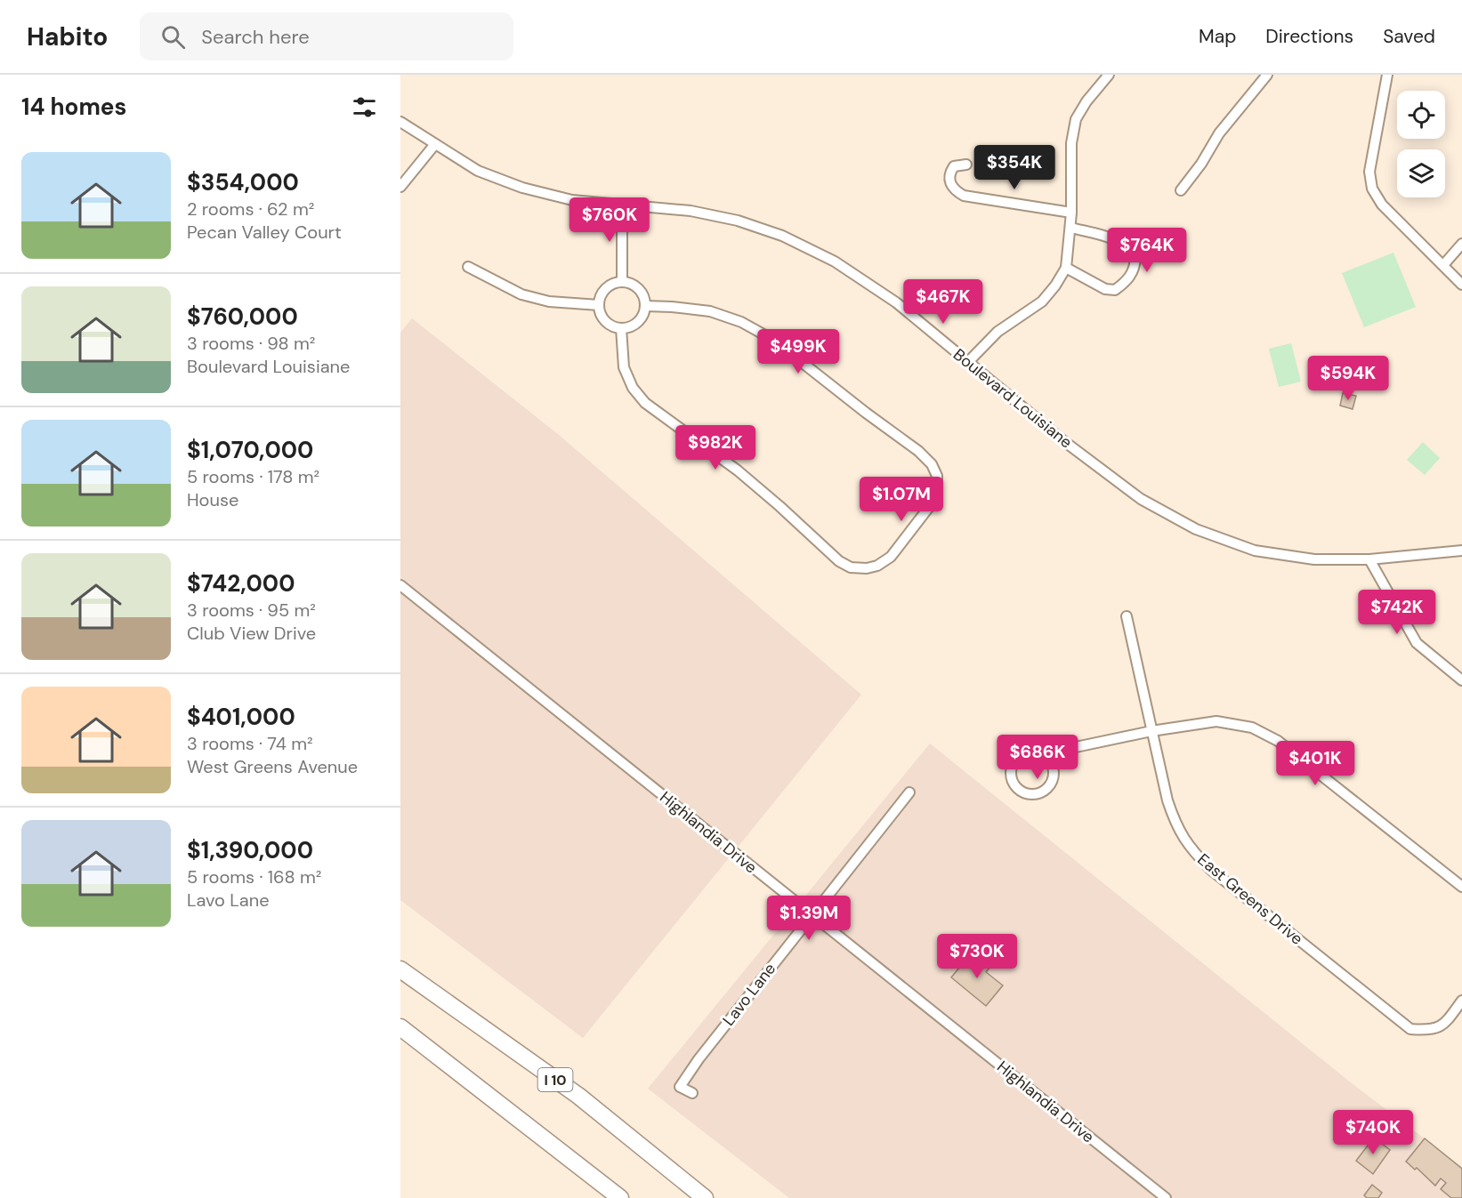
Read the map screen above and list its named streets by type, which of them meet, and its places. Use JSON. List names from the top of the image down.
{
  "streets": {
    "highway": ["I 10"],
    "street": [
      "Boulevard Louisiane",
      "Highlandia Drive",
      "East Greens Drive",
      "Lavo Lane"
    ]
  },
  "crossings": [
    ["Highlandia Drive", "Lavo Lane"]
  ],
  "page": {
    "header": "Habito",
    "search": "Search here",
    "nav": ["Map", "Directions", "Saved"],
    "heading": "14 homes",
    "list": [
      {
        "name": "$354,000",
        "note": "2 rooms · 62 m² · Pecan Valley Court"
      },
      {
        "name": "$760,000",
        "note": "3 rooms · 98 m² · Boulevard Louisiane"
      },
      {
        "name": "$1,070,000",
        "note": "5 rooms · 178 m² · House"
      },
      {
        "name": "$742,000",
        "note": "3 rooms · 95 m² · Club View Drive"
      },
      {
        "name": "$401,000",
        "note": "3 rooms · 74 m² · West Greens Avenue"
      },
      {
        "name": "$1,390,000",
        "note": "5 rooms · 168 m² · Lavo Lane"
      }
    ],
    "price": [
      "$354K",
      "$760K",
      "$764K",
      "$467K",
      "$499K",
      "$594K",
      "$982K",
      "$1.07M",
      "$742K",
      "$686K",
      "$401K",
      "$1.39M",
      "$730K",
      "$740K"
    ]
  }
}
